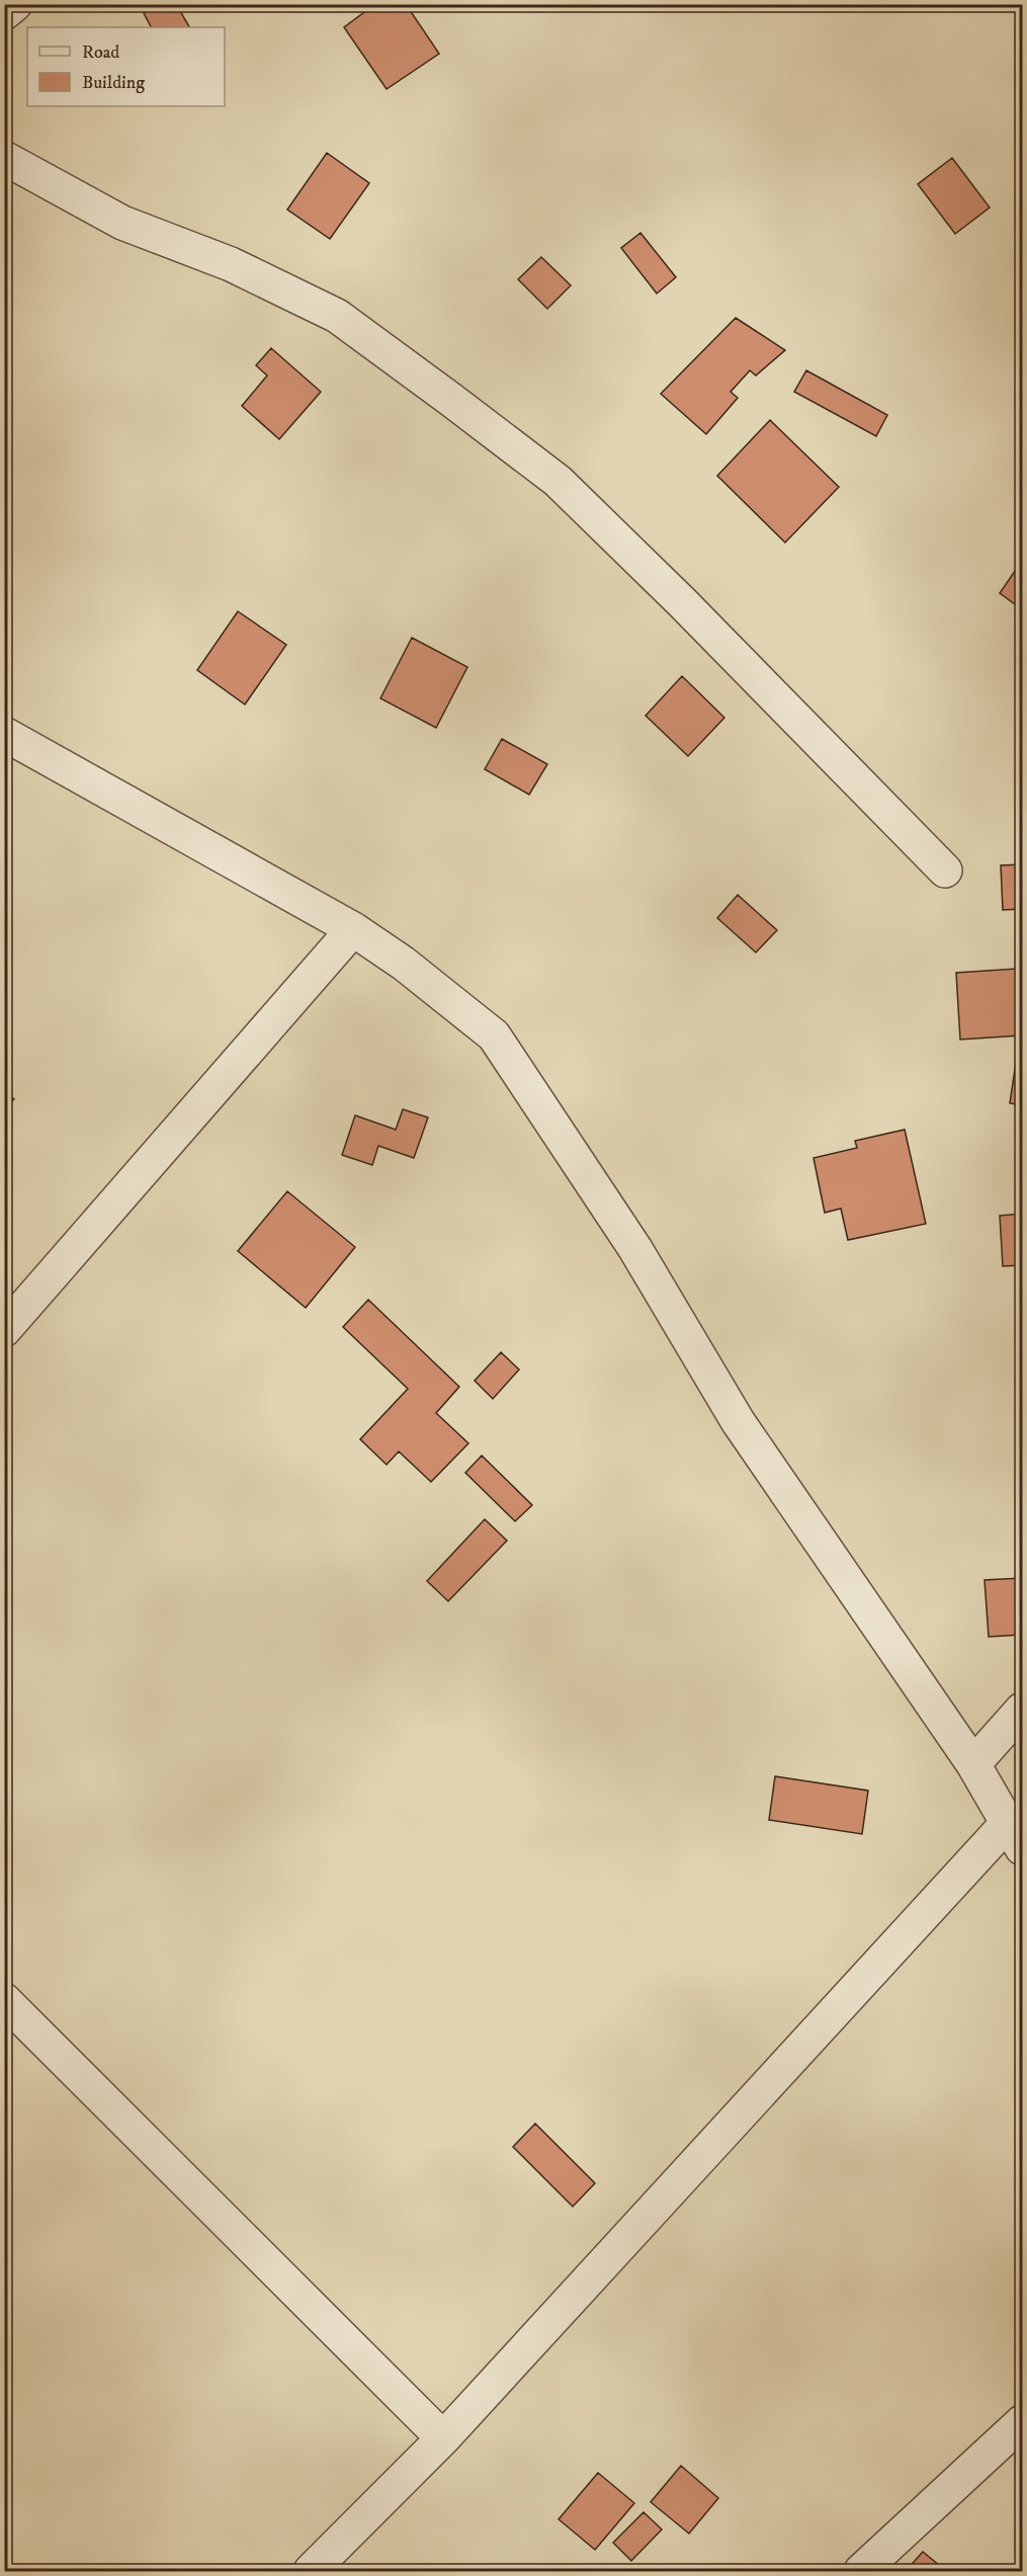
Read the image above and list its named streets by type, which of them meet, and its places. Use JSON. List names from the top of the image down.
{
  "legend": ["Road", "Building"]
}
